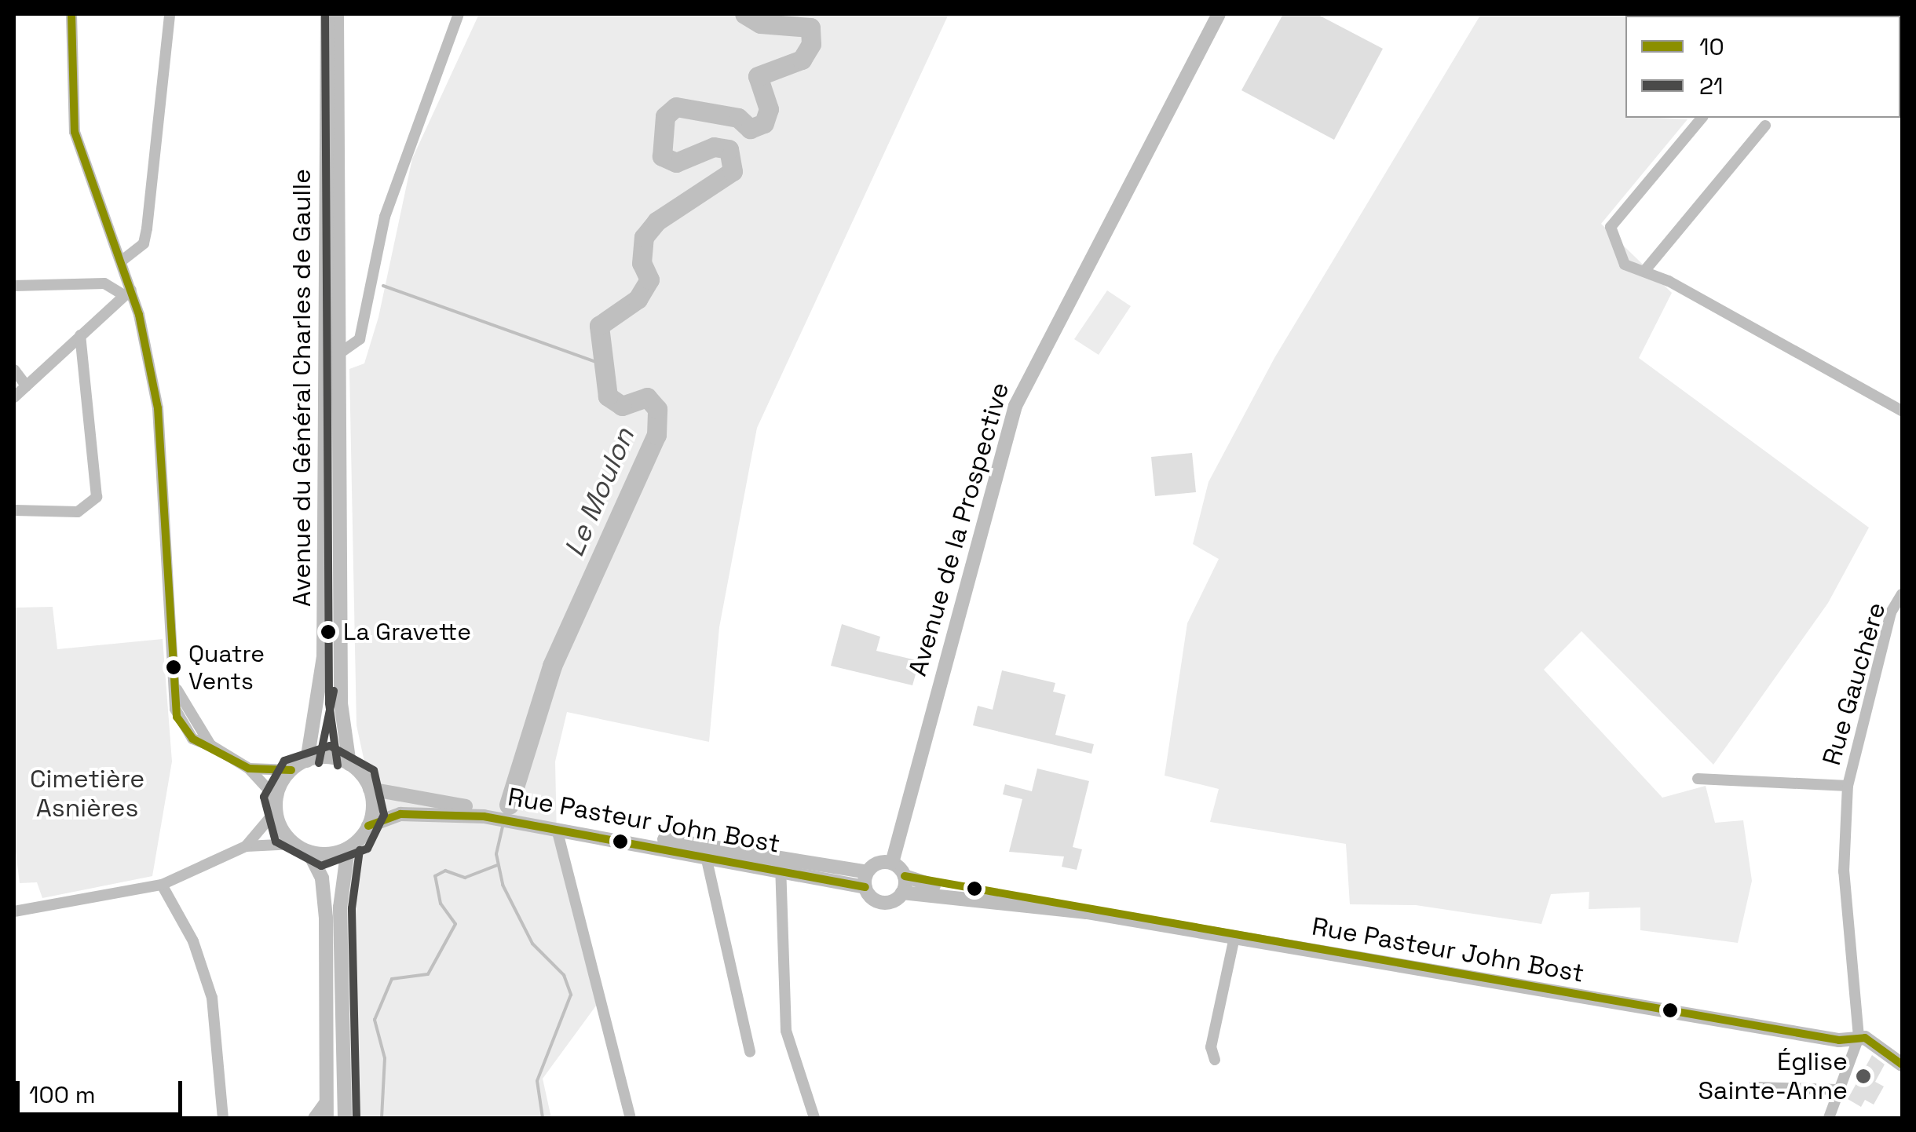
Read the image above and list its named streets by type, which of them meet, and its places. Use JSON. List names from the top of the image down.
{
  "streets": {
    "main road": ["Avenue du Général Charles de Gaulle", "Avenue de la Prospective", "Rue Pasteur John Bost"],
    "street": ["Rue Gauchère"]
  },
  "crossings": [
    ["Avenue du Général Charles de Gaulle", "Rue Pasteur John Bost"],
    ["Rue Gauchère", "Rue Pasteur John Bost"]
  ],
  "water": ["Le Moulon"],
  "parks": ["Cimetière Asnières"],
  "places": ["La Gravette", "Quatre Vents", "Église Sainte-Anne"],
  "lines": ["transit line 10", "transit line 21"],
  "legend": ["10", "21"],
  "scale_bar": "100 m"
}
